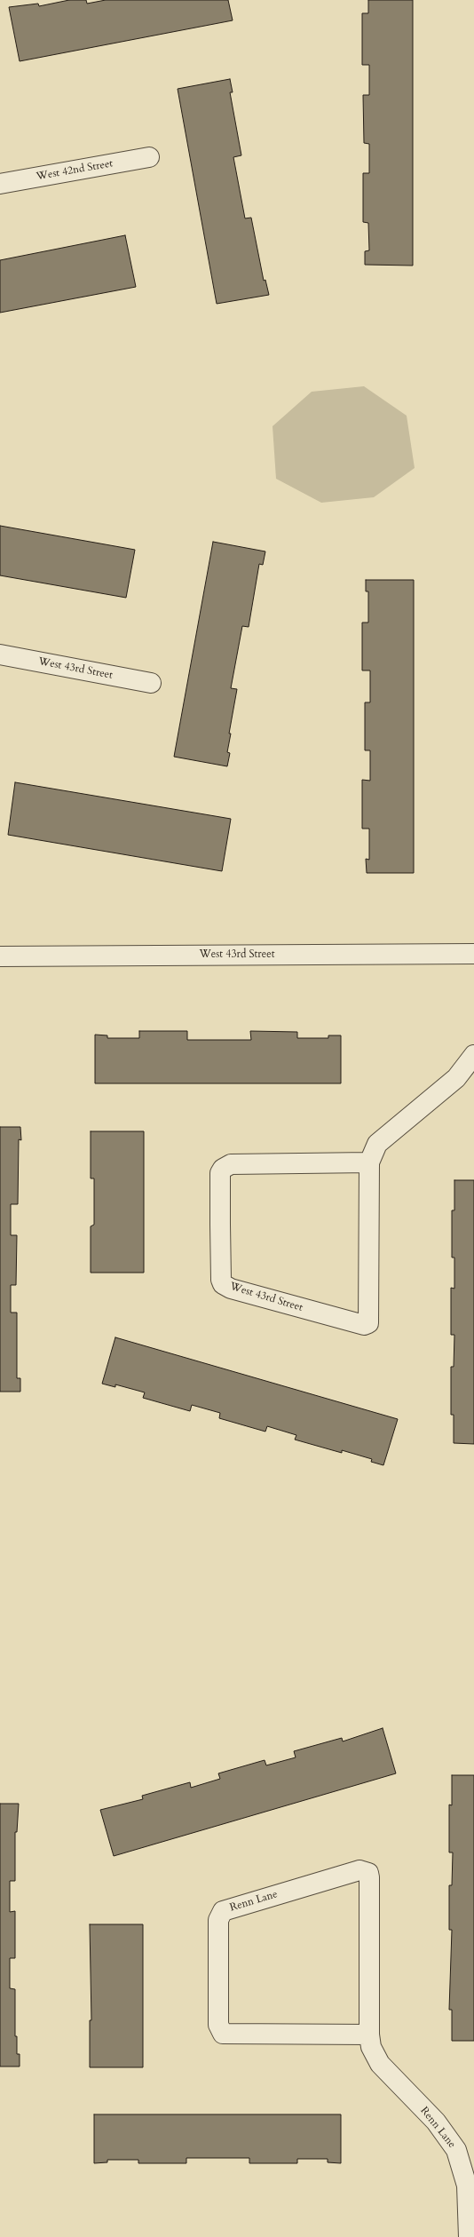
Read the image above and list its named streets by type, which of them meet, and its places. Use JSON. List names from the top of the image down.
{
  "streets": {
    "street": ["West 42nd Street", "West 43rd Street", "Renn Lane"]
  }
}
